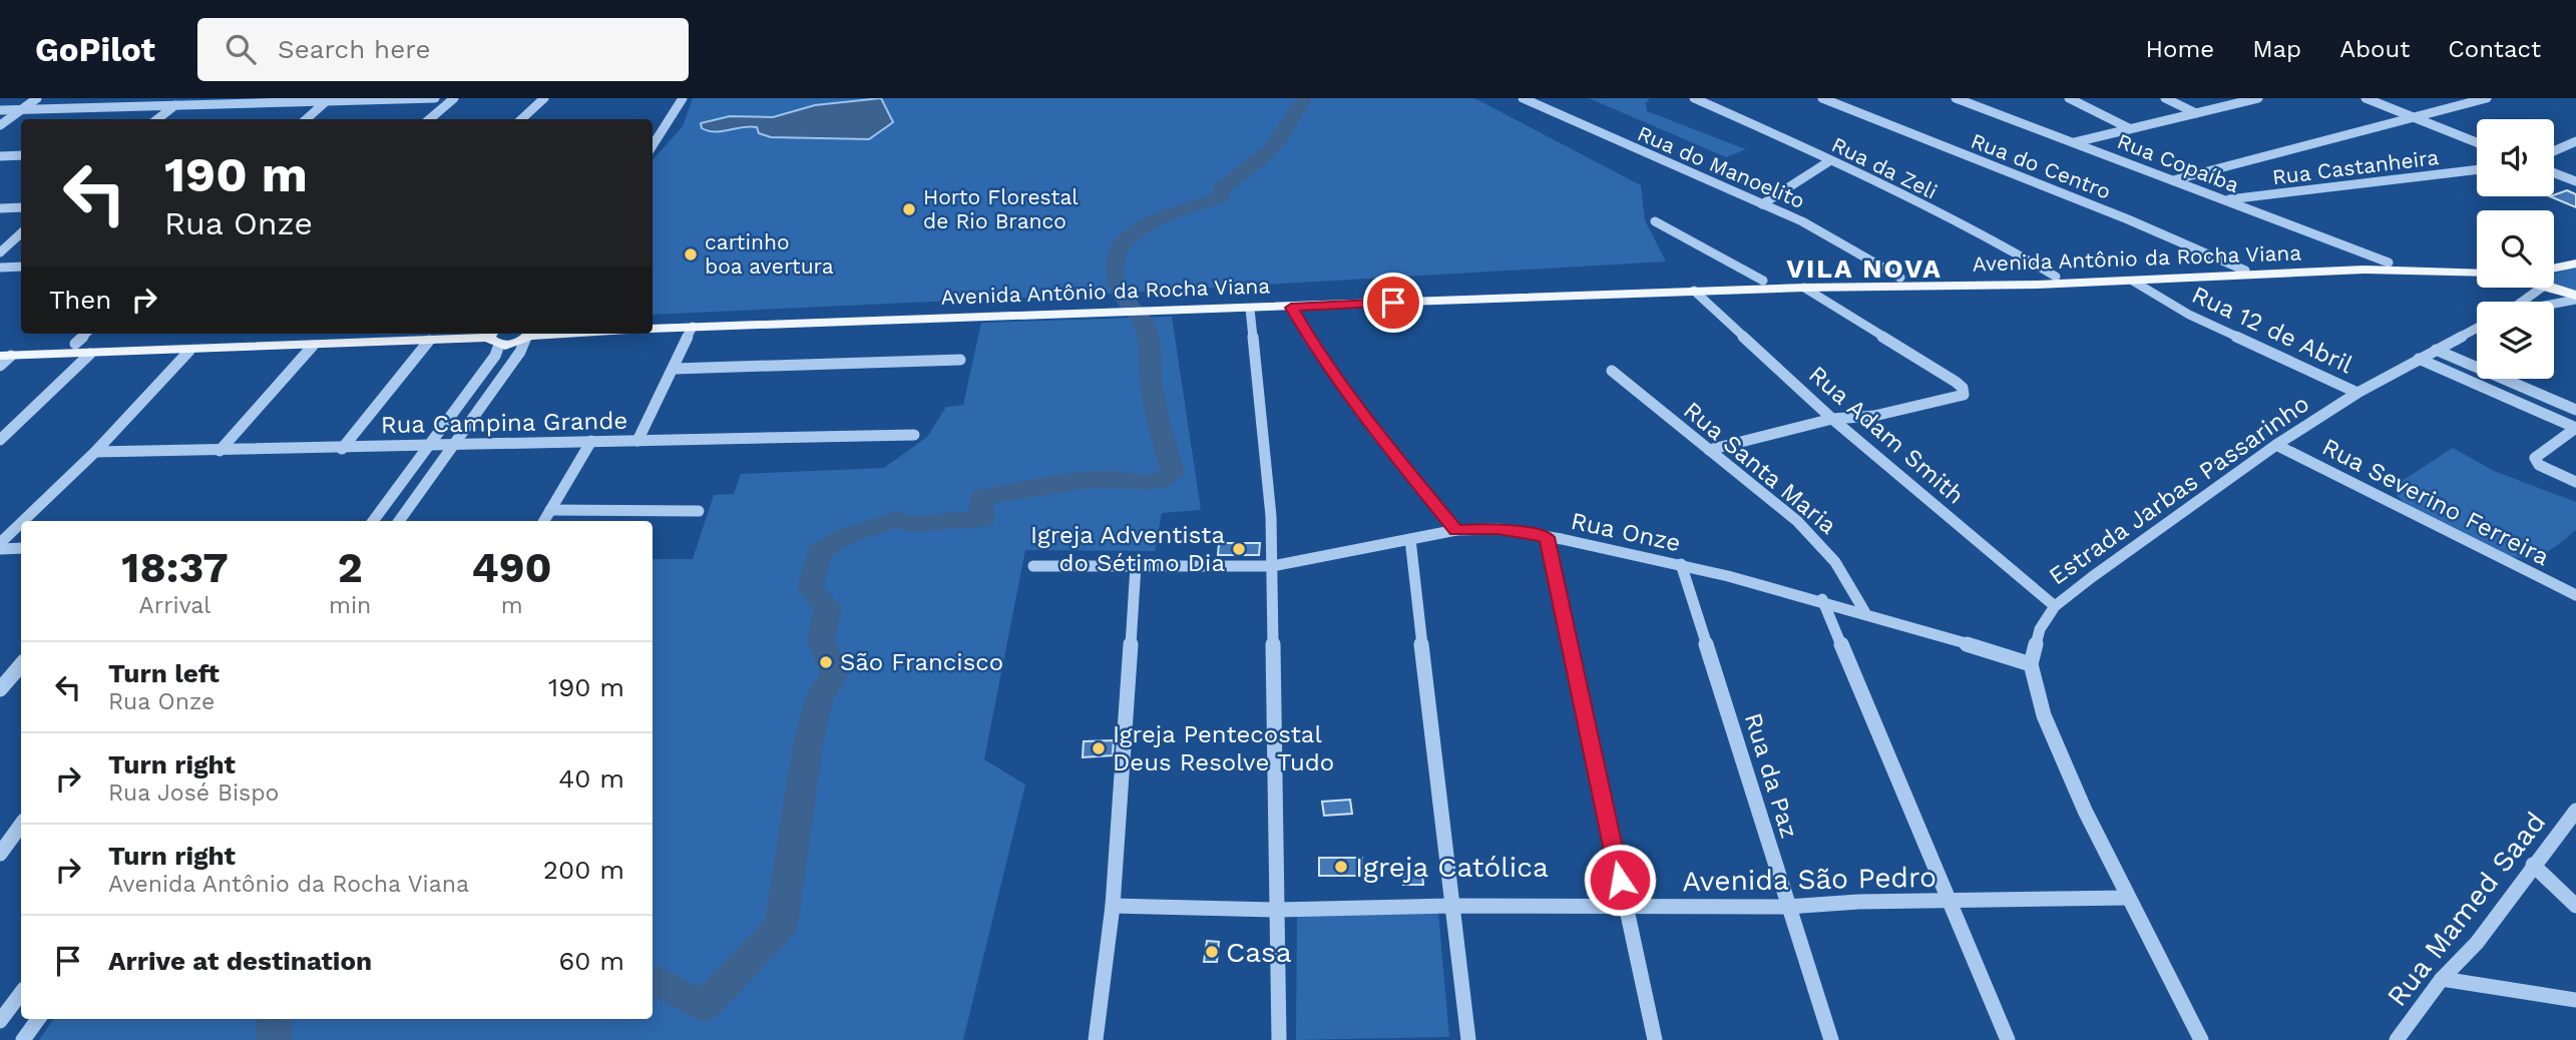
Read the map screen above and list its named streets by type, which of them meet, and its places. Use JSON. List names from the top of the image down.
{
  "streets": {
    "main road": ["Avenida Antônio da Rocha Viana"],
    "street": [
      "Rua Copaíba",
      "Rua do Centro",
      "Rua do Manoelito",
      "Rua Castanheira",
      "Rua da Zeli",
      "Rua 12 de Abril",
      "Rua Campina Grande",
      "Rua Adam Smith",
      "Rua Santa Maria",
      "Estrada Jarbas Passarinho",
      "Rua Severino Ferreira",
      "Rua Onze",
      "Rua da Paz",
      "Avenida São Pedro",
      "Rua Mamed Saad"
    ]
  },
  "crossings": [
    ["Rua Copaíba", "Rua Castanheira"],
    ["Rua Copaíba", "Avenida Antônio da Rocha Viana"],
    ["Rua do Centro", "Avenida Antônio da Rocha Viana"],
    ["Rua do Manoelito", "Avenida Antônio da Rocha Viana"],
    ["Rua da Zeli", "Avenida Antônio da Rocha Viana"],
    ["Avenida Antônio da Rocha Viana", "Rua 12 de Abril"],
    ["Avenida Antônio da Rocha Viana", "Rua Adam Smith"],
    ["Rua 12 de Abril", "Estrada Jarbas Passarinho"],
    ["Rua Adam Smith", "Estrada Jarbas Passarinho"],
    ["Rua Santa Maria", "Rua Onze"],
    ["Estrada Jarbas Passarinho", "Rua Severino Ferreira"],
    ["Estrada Jarbas Passarinho", "Rua Onze"],
    ["Estrada Jarbas Passarinho", "Avenida São Pedro"],
    ["Rua Onze", "Rua da Paz"],
    ["Rua da Paz", "Avenida São Pedro"]
  ],
  "districts": ["VILA NOVA"],
  "places": [
    "Horto Florestal de Rio Branco",
    "cartinho boa avertura",
    "Igreja Adventista do Sétimo Dia",
    "São Francisco",
    "Igreja Pentecostal Deus Resolve Tudo",
    "Igreja Católica",
    "Casa"
  ],
  "page": {
    "header": "GoPilot",
    "search": "Search here",
    "nav": [
      "Home",
      "Map",
      "About",
      "Contact"
    ],
    "turn": ["190 m", "Rua Onze"],
    "then": "Then",
    "eta": [
      "18:37",
      "Arrival",
      "2",
      "min",
      "490",
      "m"
    ],
    "list": [
      {
        "name": "Turn left",
        "note": "Rua Onze",
        "value": "190 m"
      },
      {
        "name": "Turn right",
        "note": "Rua José Bispo",
        "value": "40 m"
      },
      {
        "name": "Turn right",
        "note": "Avenida Antônio da Rocha Viana",
        "value": "200 m"
      },
      {
        "name": "Arrive at destination",
        "value": "60 m"
      }
    ]
  }
}
